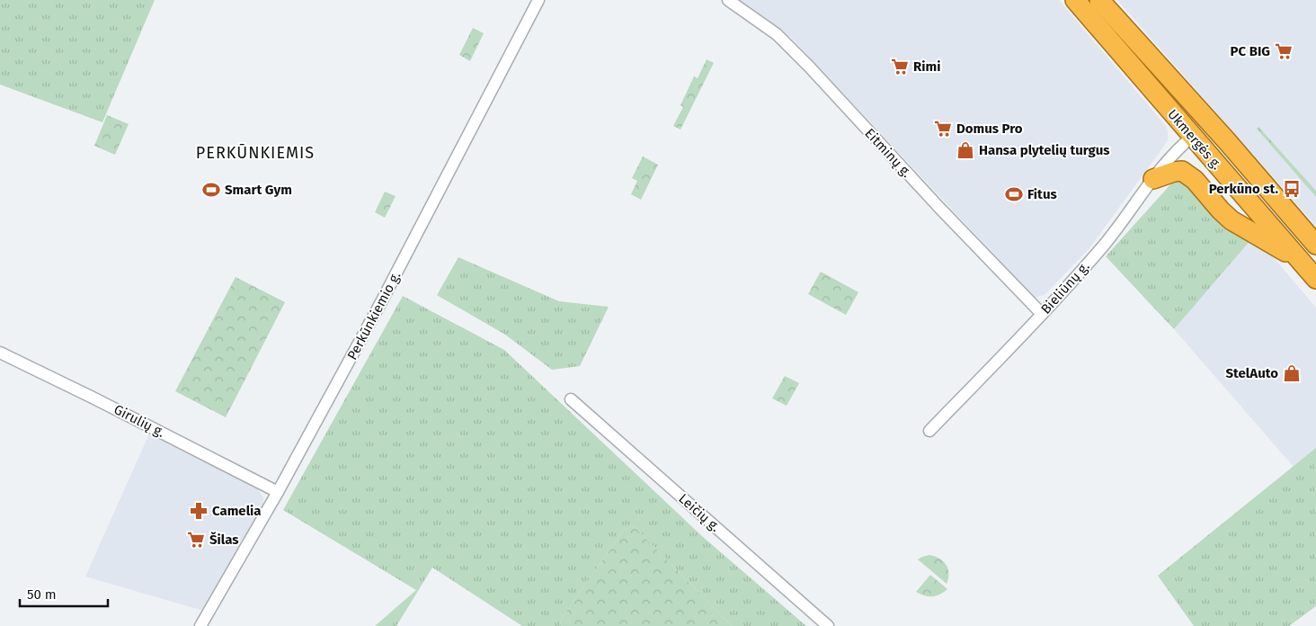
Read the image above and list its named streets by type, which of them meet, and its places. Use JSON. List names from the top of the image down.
{
  "streets": {
    "highway": ["Ukmergės g."],
    "street": [
      "Eitminų g.",
      "Bieliūnų g.",
      "Perkūnkiemio g.",
      "Girulių g.",
      "Leičių g."
    ]
  },
  "crossings": [
    ["Ukmergės g.", "Bieliūnų g."],
    ["Eitminų g.", "Bieliūnų g."],
    ["Perkūnkiemio g.", "Girulių g."]
  ],
  "districts": ["PERKŪNKIEMIS"],
  "places": {
    "supermarket": [
      "PC BIG",
      "Rimi",
      "Domus Pro",
      "Šilas"
    ],
    "shop": ["Hansa plytelių turgus", "StelAuto"],
    "bus stop": ["Perkūno st."],
    "sports": ["Smart Gym", "Fitus"],
    "pharmacy": ["Camelia"]
  },
  "scale_bar": "50 m"
}
